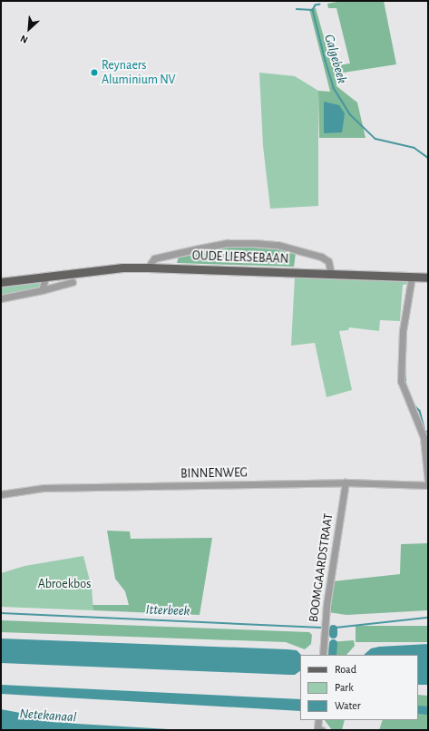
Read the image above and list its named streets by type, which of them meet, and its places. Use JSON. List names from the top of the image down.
{
  "streets": {
    "main road": ["OUDE LIERSEBAAN"],
    "street": ["BINNENWEG", "BOOMGAARDSTRAAT"]
  },
  "crossings": [
    ["BINNENWEG", "BOOMGAARDSTRAAT"]
  ],
  "water": ["Galgebeek", "Itterbeek", "Netekanaal"],
  "parks": ["Abroekbos"],
  "places": ["Reynaers Aluminium NV"],
  "legend": ["Road", "Park", "Water"],
  "north": "bottom left"
}
